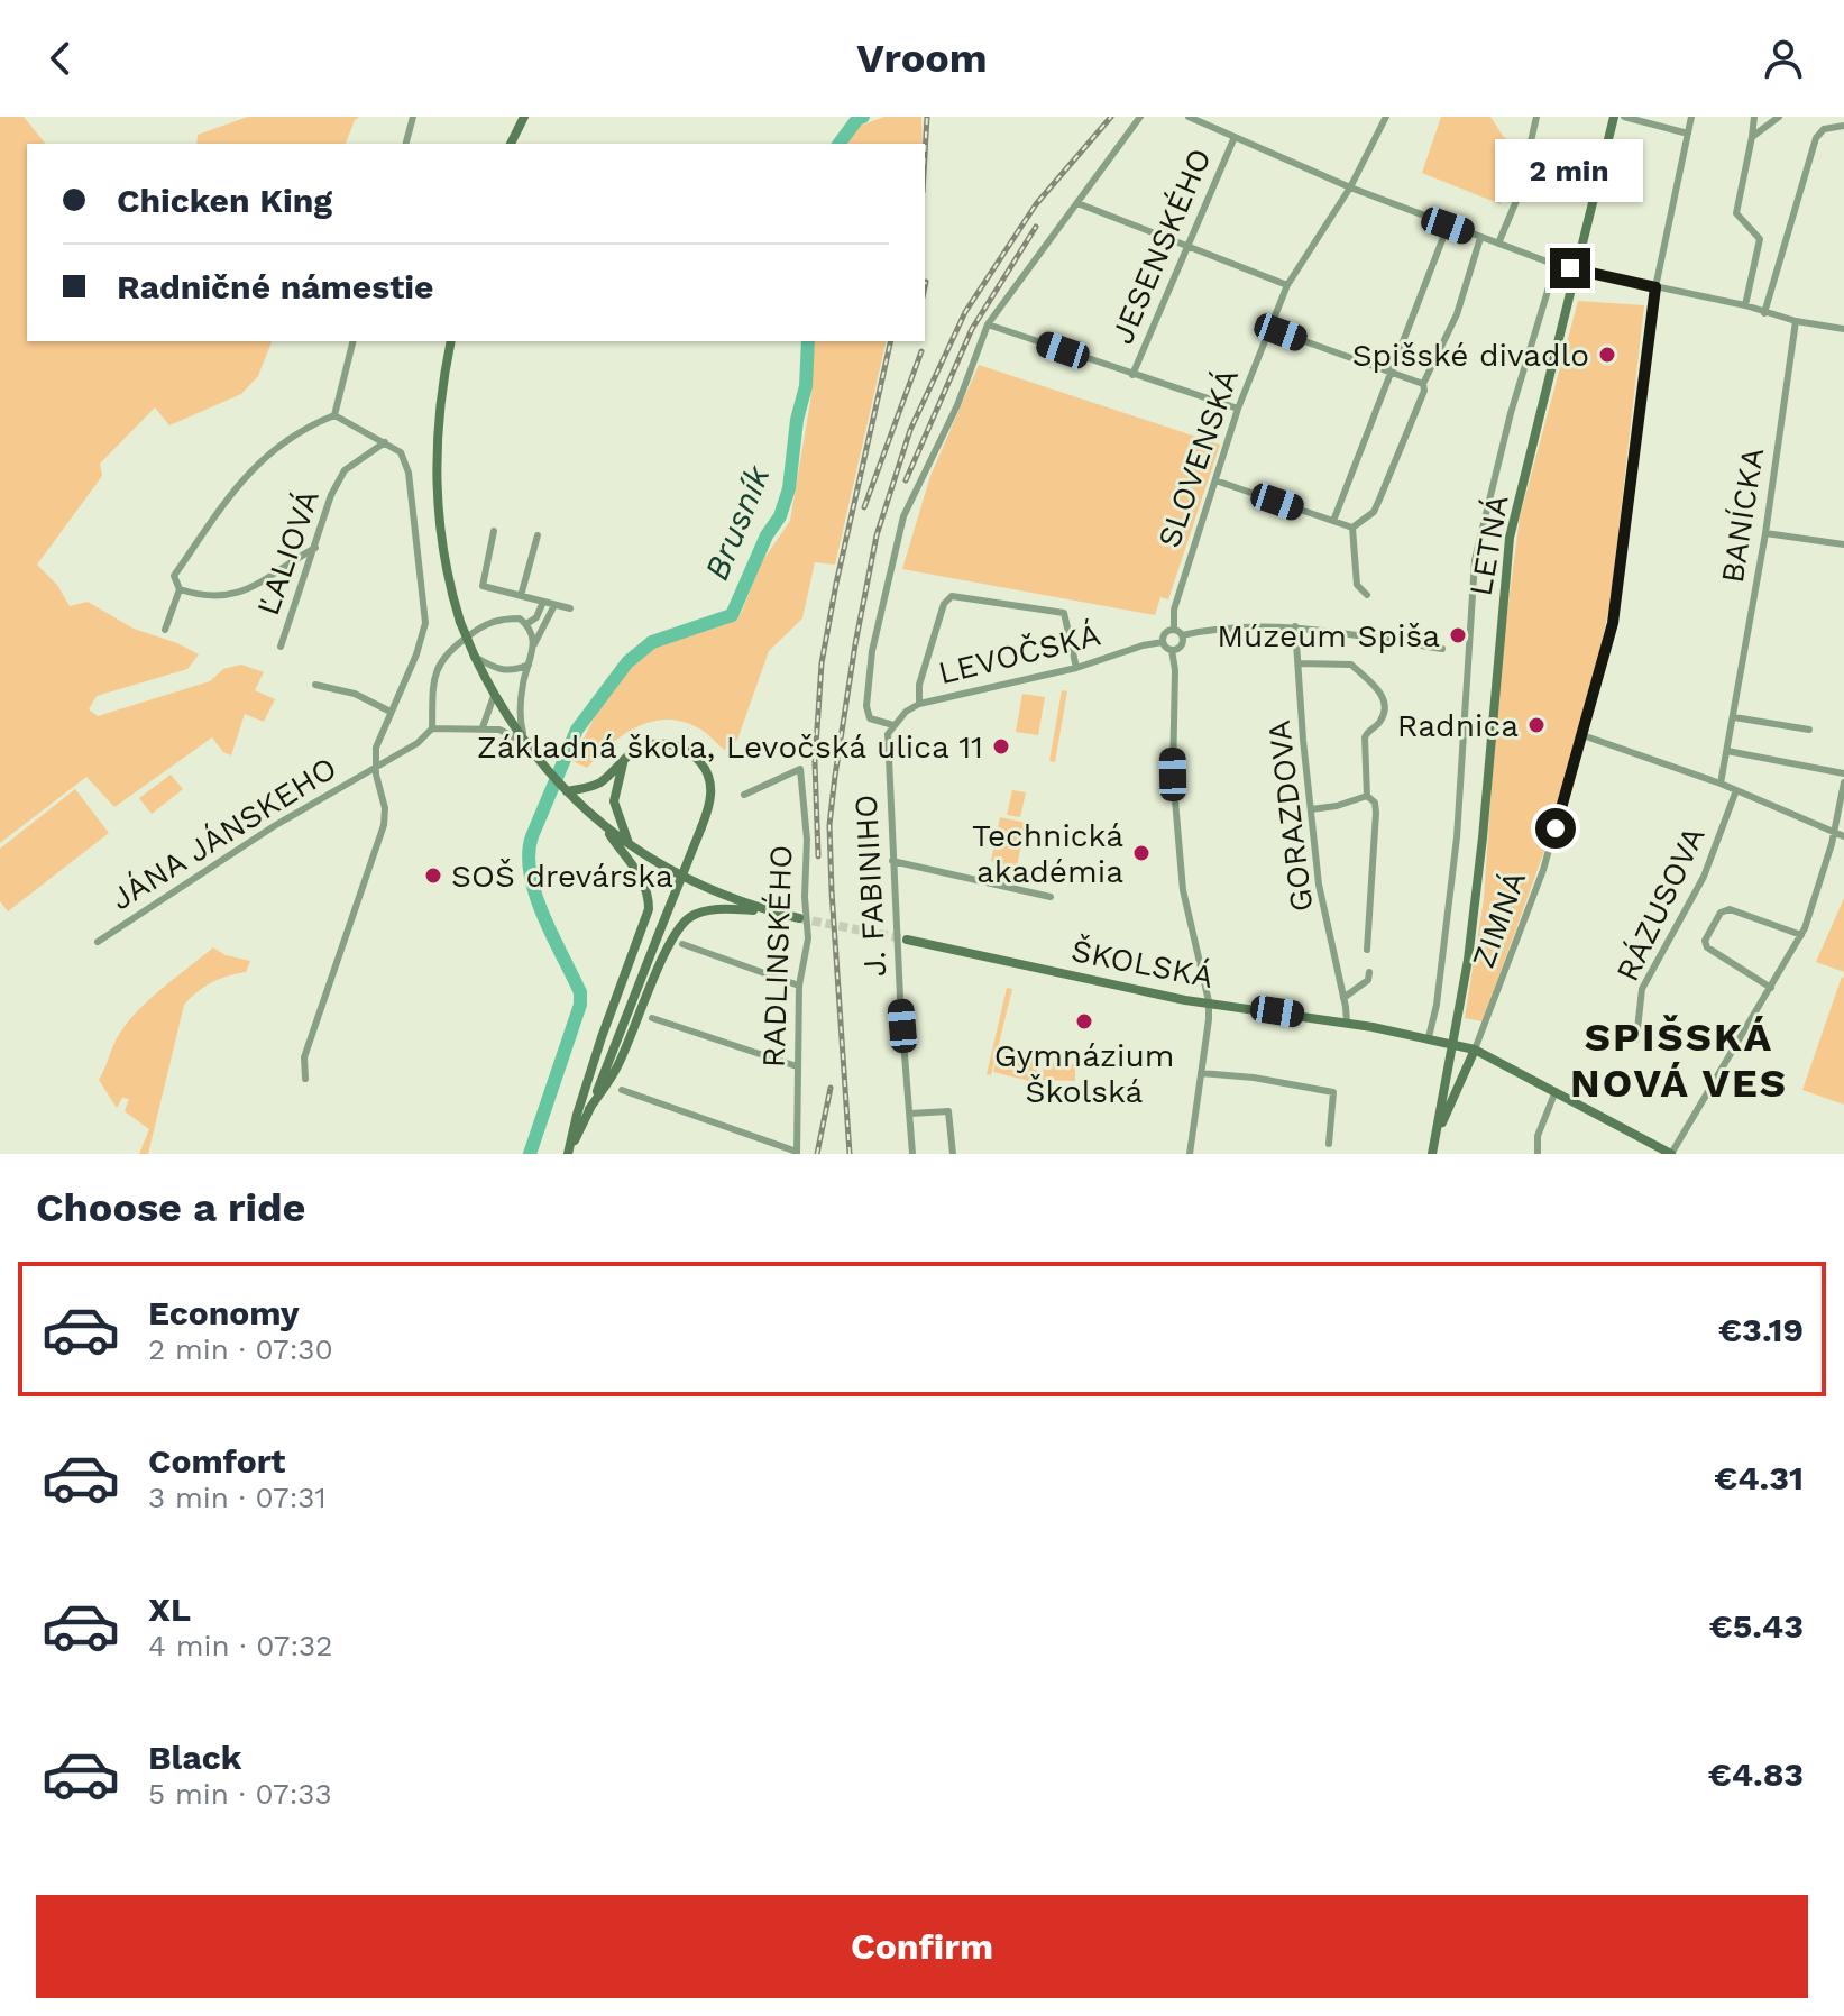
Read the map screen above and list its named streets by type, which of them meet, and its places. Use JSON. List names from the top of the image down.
{
  "streets": {
    "main road": ["LETNÁ", "ŠKOLSKÁ"],
    "street": [
      "JESENSKÉHO",
      "SLOVENSKÁ",
      "BANÍCKA",
      "ĽALIOVÁ",
      "LEVOČSKÁ",
      "GORAZDOVA",
      "JÁNA JÁNSKEHO",
      "J. FABINIHO",
      "RÁZUSOVA",
      "ZIMNÁ",
      "RADLINSKÉHO"
    ]
  },
  "crossings": [
    ["SLOVENSKÁ", "LEVOČSKÁ"],
    ["LETNÁ", "ŠKOLSKÁ"],
    ["LEVOČSKÁ", "J. FABINIHO"],
    ["GORAZDOVA", "ŠKOLSKÁ"],
    ["ZIMNÁ", "ŠKOLSKÁ"]
  ],
  "districts": ["SPIŠSKÁ NOVÁ VES"],
  "water": ["Brusník"],
  "places": [
    "Spišské divadlo",
    "Múzeum Spiša",
    "Radnica",
    "Základná škola, Levočská ulica 11",
    "Technická akadémia",
    "SOŠ drevárska",
    "Gymnázium Školská"
  ],
  "page": {
    "header": "Vroom",
    "bubble": "2 min",
    "banner": ["Chicken King", "Radničné námestie"],
    "heading": "Choose a ride",
    "list": [
      {
        "name": "Economy",
        "note": "2 min · 07:30",
        "value": "€3.19"
      },
      {
        "name": "Comfort",
        "note": "3 min · 07:31",
        "value": "€4.31"
      },
      {
        "name": "XL",
        "note": "4 min · 07:32",
        "value": "€5.43"
      },
      {
        "name": "Black",
        "note": "5 min · 07:33",
        "value": "€4.83"
      }
    ],
    "buttons": "Confirm"
  }
}
